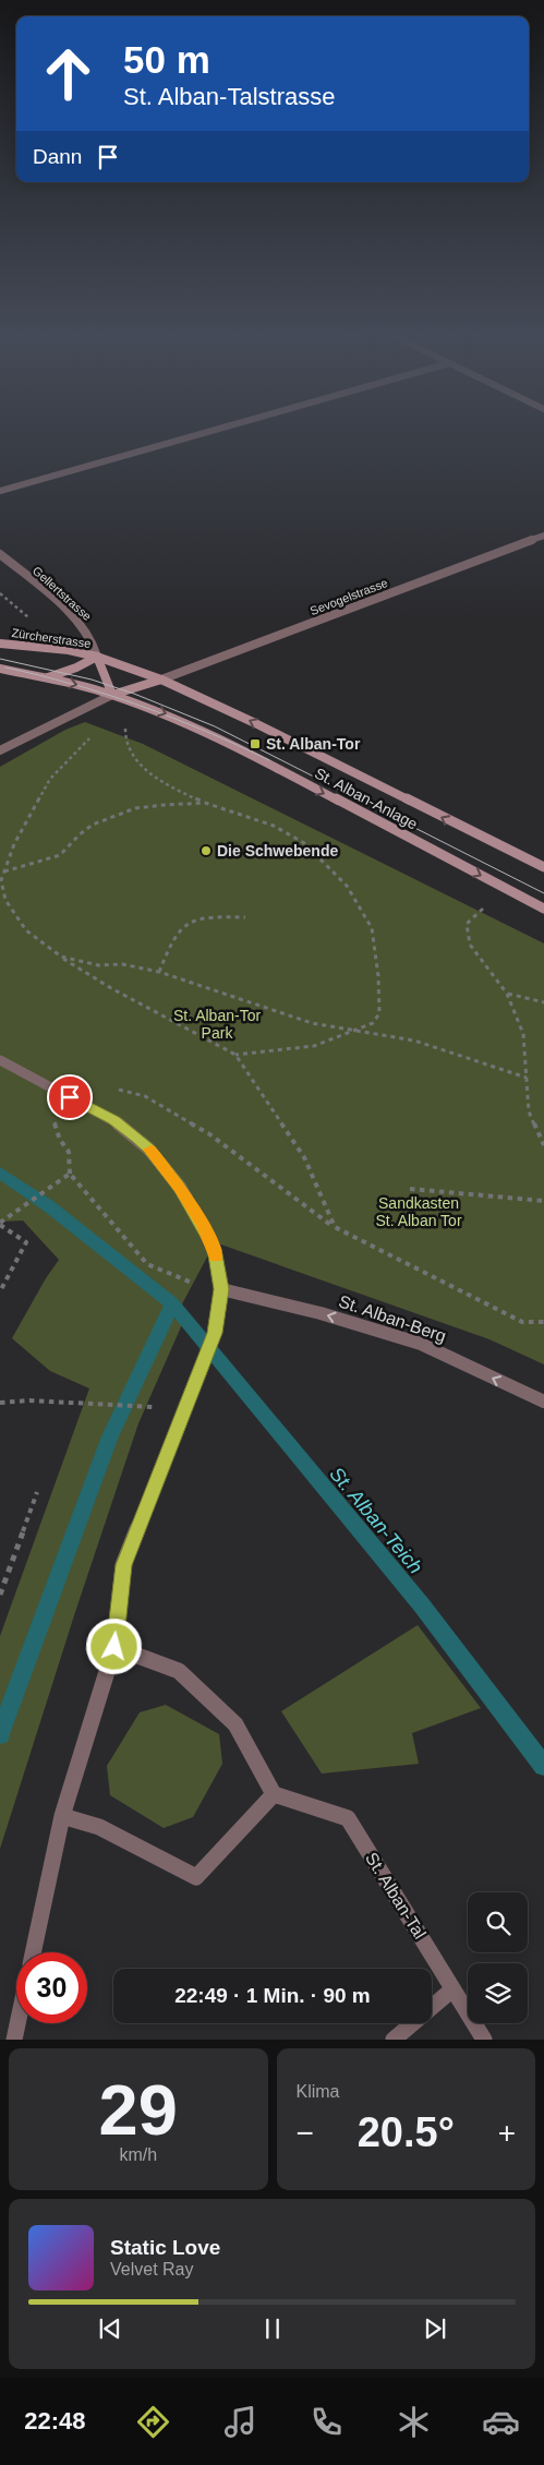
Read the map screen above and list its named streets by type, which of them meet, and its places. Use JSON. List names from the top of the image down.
{
  "streets": {
    "main road": ["Zürcherstrasse", "St. Alban-Anlage"],
    "street": [
      "Gellertstrasse",
      "Sevogelstrasse",
      "St. Alban-Berg",
      "St. Alban-Tal"
    ]
  },
  "crossings": [
    ["Gellertstrasse", "Zürcherstrasse"],
    ["Sevogelstrasse", "Zürcherstrasse"],
    ["Sevogelstrasse", "St. Alban-Anlage"],
    ["Zürcherstrasse", "St. Alban-Anlage"]
  ],
  "one_way": ["St. Alban-Berg"],
  "water": ["St. Alban-Teich"],
  "parks": ["St. Alban-Tor Park", "Sandkasten St. Alban Tor"],
  "places": {
    "transit": ["St. Alban-Tor"],
    "other": ["Die Schwebende"]
  },
  "page": {
    "turn": ["50 m", "St. Alban-Talstrasse"],
    "then": "Dann",
    "limit": "30",
    "trip": "22:49 · 1 Min. · 90 m",
    "tile": [
      ["29", "km/h"],
      "Klima"
    ],
    "heat": ["−", "20.5°", "+"],
    "song": ["Static Love", "Velvet Ray"],
    "tabs": "22:48"
  }
}
